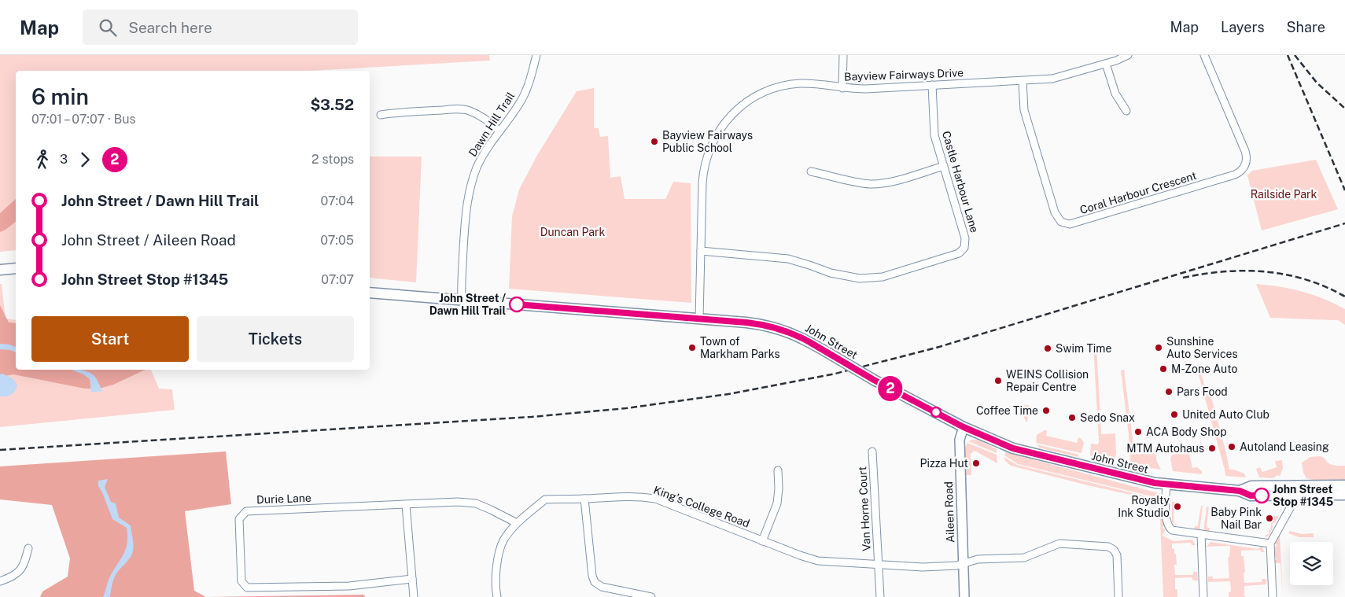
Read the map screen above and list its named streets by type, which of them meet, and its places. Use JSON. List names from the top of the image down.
{
  "streets": {
    "main road": ["John Street"],
    "street": [
      "Bayview Fairways Drive",
      "Dawn Hill Trail",
      "Castle Harbour Lane",
      "Coral Harbour Crescent",
      "Durie Lane",
      "King's College Road",
      "Van Horne Court",
      "Aileen Road"
    ]
  },
  "crossings": [
    ["Bayview Fairways Drive", "Castle Harbour Lane"],
    ["Bayview Fairways Drive", "Coral Harbour Crescent"],
    ["Bayview Fairways Drive", "John Street"],
    ["Dawn Hill Trail", "John Street"],
    ["John Street", "Aileen Road"],
    ["Durie Lane", "King's College Road"],
    ["King's College Road", "Van Horne Court"],
    ["King's College Road", "Aileen Road"]
  ],
  "parks": ["Railside Park", "Duncan Park"],
  "places": [
    "Bayview Fairways Public School",
    "John Street / Dawn Hill Trail",
    "Town of Markham Parks",
    "Sunshine Auto Services",
    "Swim Time",
    "M-Zone Auto",
    "WEINS Collision Repair Centre",
    "Pars Food",
    "Coffee Time",
    "United Auto Club",
    "Sedo Snax",
    "ACA Body Shop",
    "Autoland Leasing",
    "MTM Autohaus",
    "Pizza Hut",
    "John Street Stop #1345",
    "Royalty Ink Studio",
    "Baby Pink Nail Bar"
  ],
  "lines": ["bus line 2"],
  "page": {
    "header": "Map",
    "search": "Search here",
    "nav": ["Map", "Layers", "Share"],
    "on_map": "2",
    "heading": ["6 min", "07:01 – 07:07 · Bus", "$3.52"],
    "legs": ["3", "2", "2 stops"],
    "list": [
      {
        "name": "John Street / Dawn Hill Trail",
        "value": "07:04"
      },
      {
        "name": "John Street / Aileen Road",
        "value": "07:05"
      },
      {
        "name": "John Street Stop #1345",
        "value": "07:07"
      }
    ],
    "buttons": ["Start", "Tickets"]
  }
}
